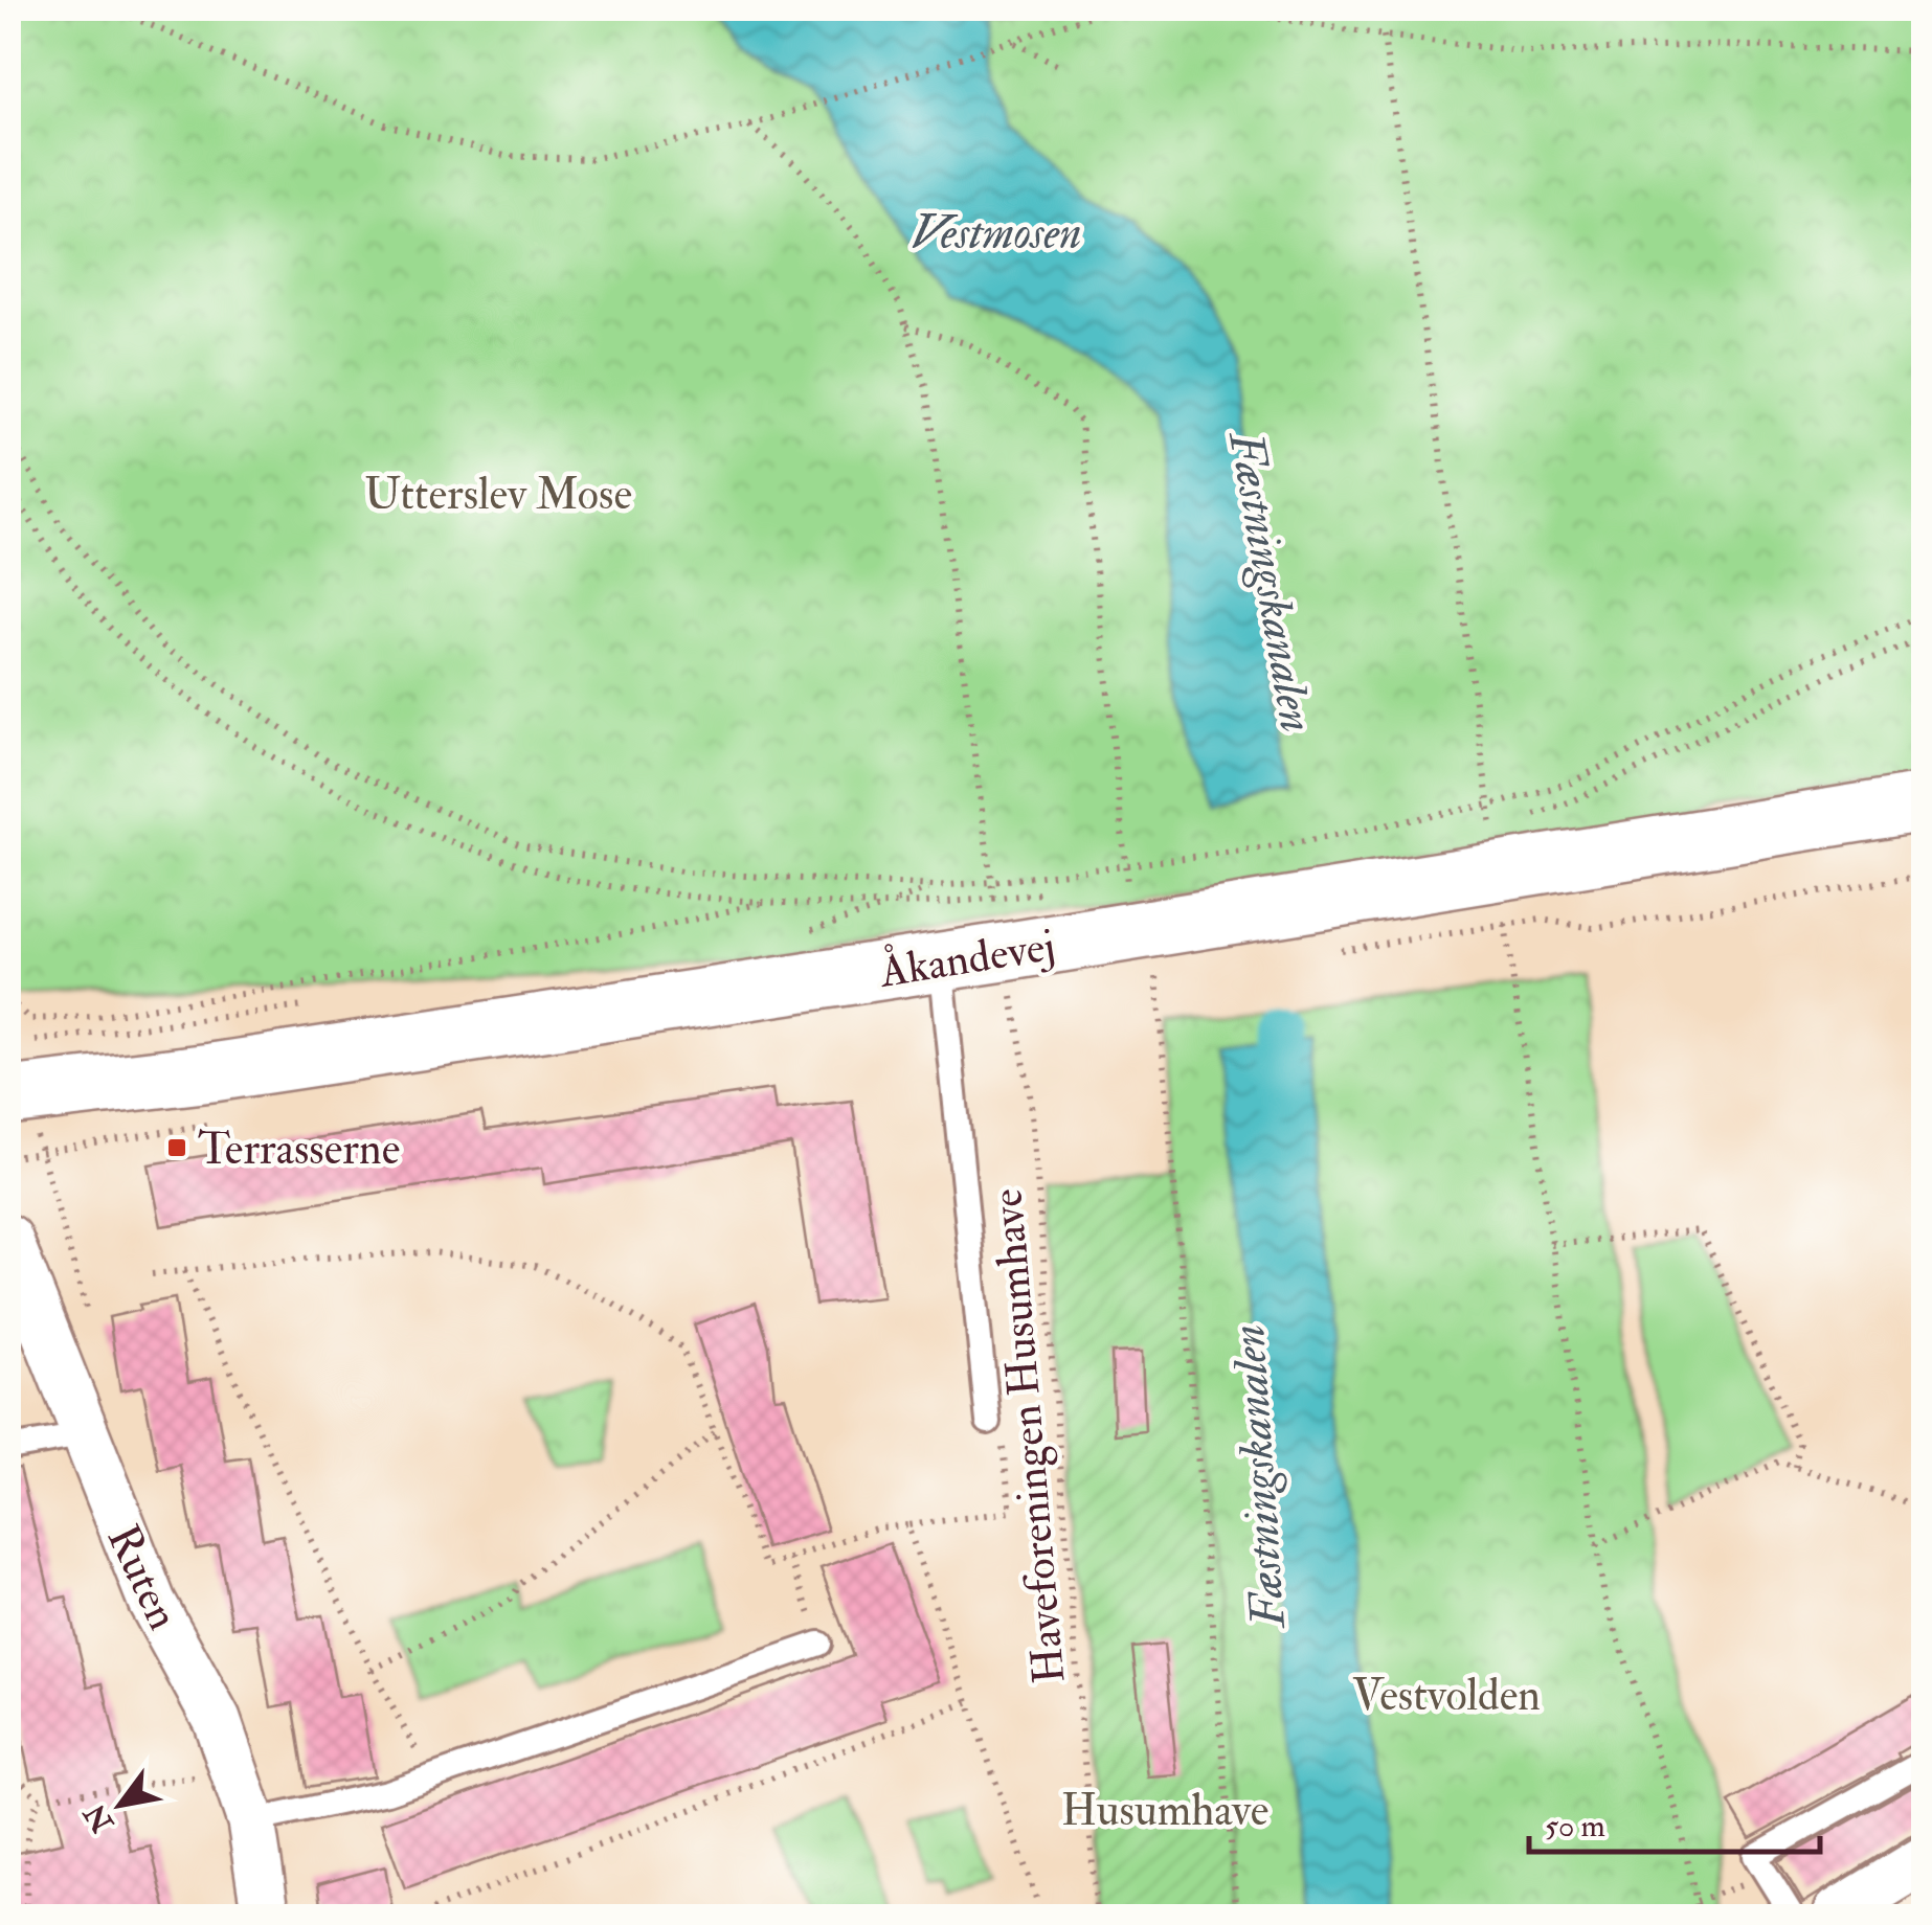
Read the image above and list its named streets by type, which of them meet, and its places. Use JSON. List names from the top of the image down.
{
  "streets": {
    "street": ["Åkandevej", "Ruten"],
    "path": ["Haveforeningen Husumhave"]
  },
  "crossings": [
    ["Åkandevej", "Haveforeningen Husumhave"]
  ],
  "water": ["Vestmosen", "Fæstningskanalen"],
  "parks": ["Utterslev Mose", "Vestvolden", "Husumhave"],
  "places": {
    "transit": ["Terrasserne"]
  },
  "scale_bar": "50 m",
  "north": "bottom left"
}
